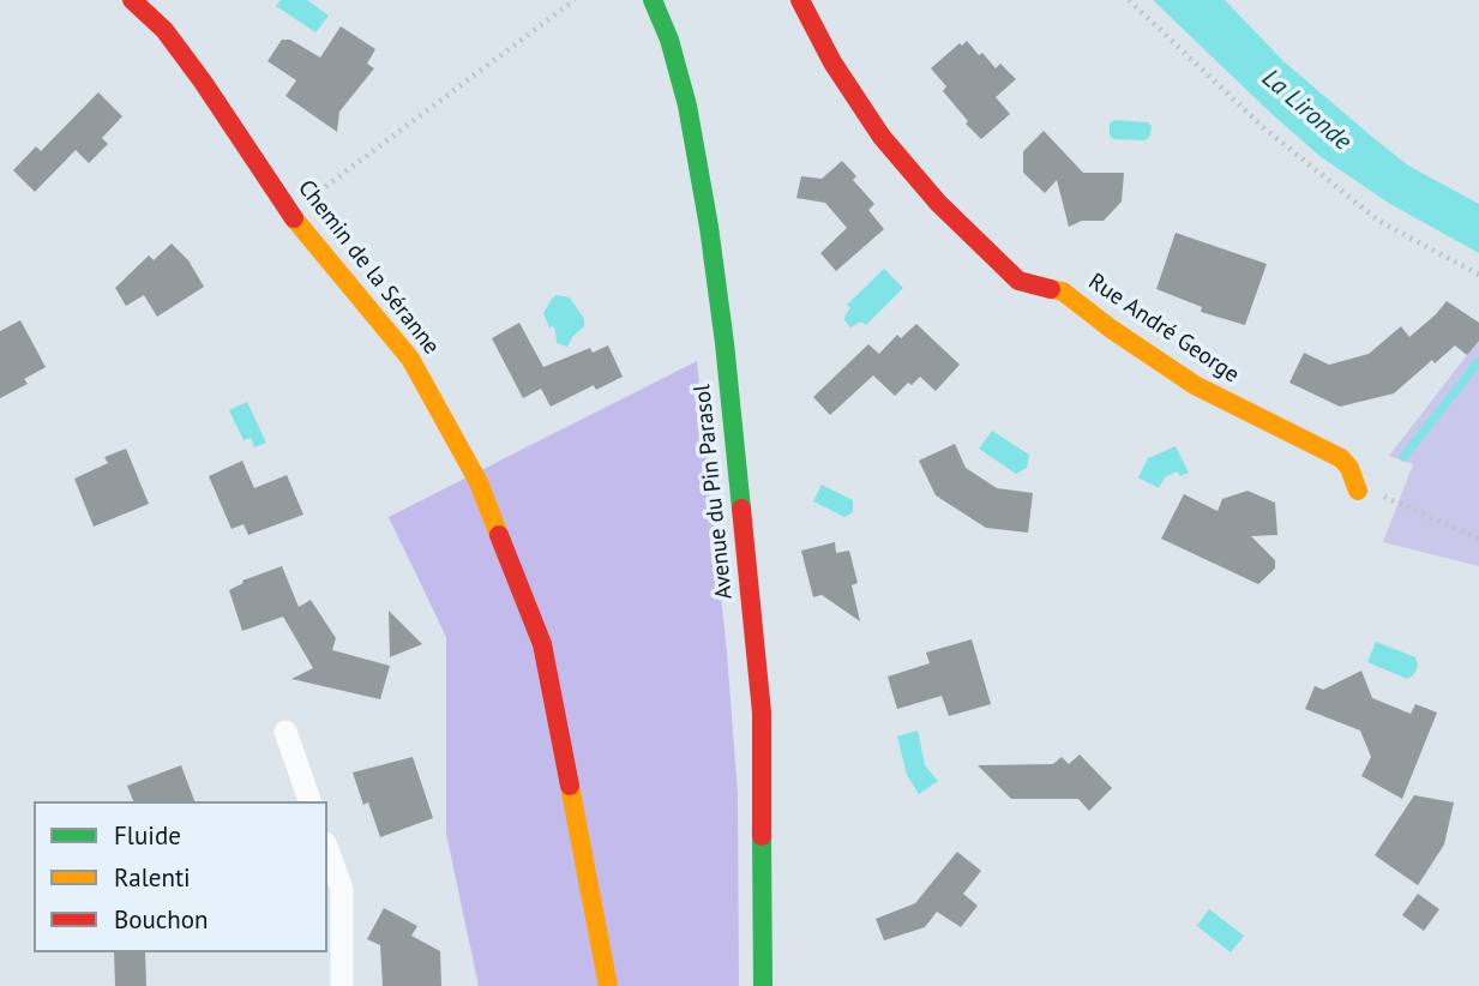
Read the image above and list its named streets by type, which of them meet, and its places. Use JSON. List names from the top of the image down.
{
  "streets": {
    "street": ["Chemin de la Séranne", "Rue André George", "Avenue du Pin Parasol"]
  },
  "water": ["La Lironde"],
  "legend": ["Fluide", "Ralenti", "Bouchon"]
}
